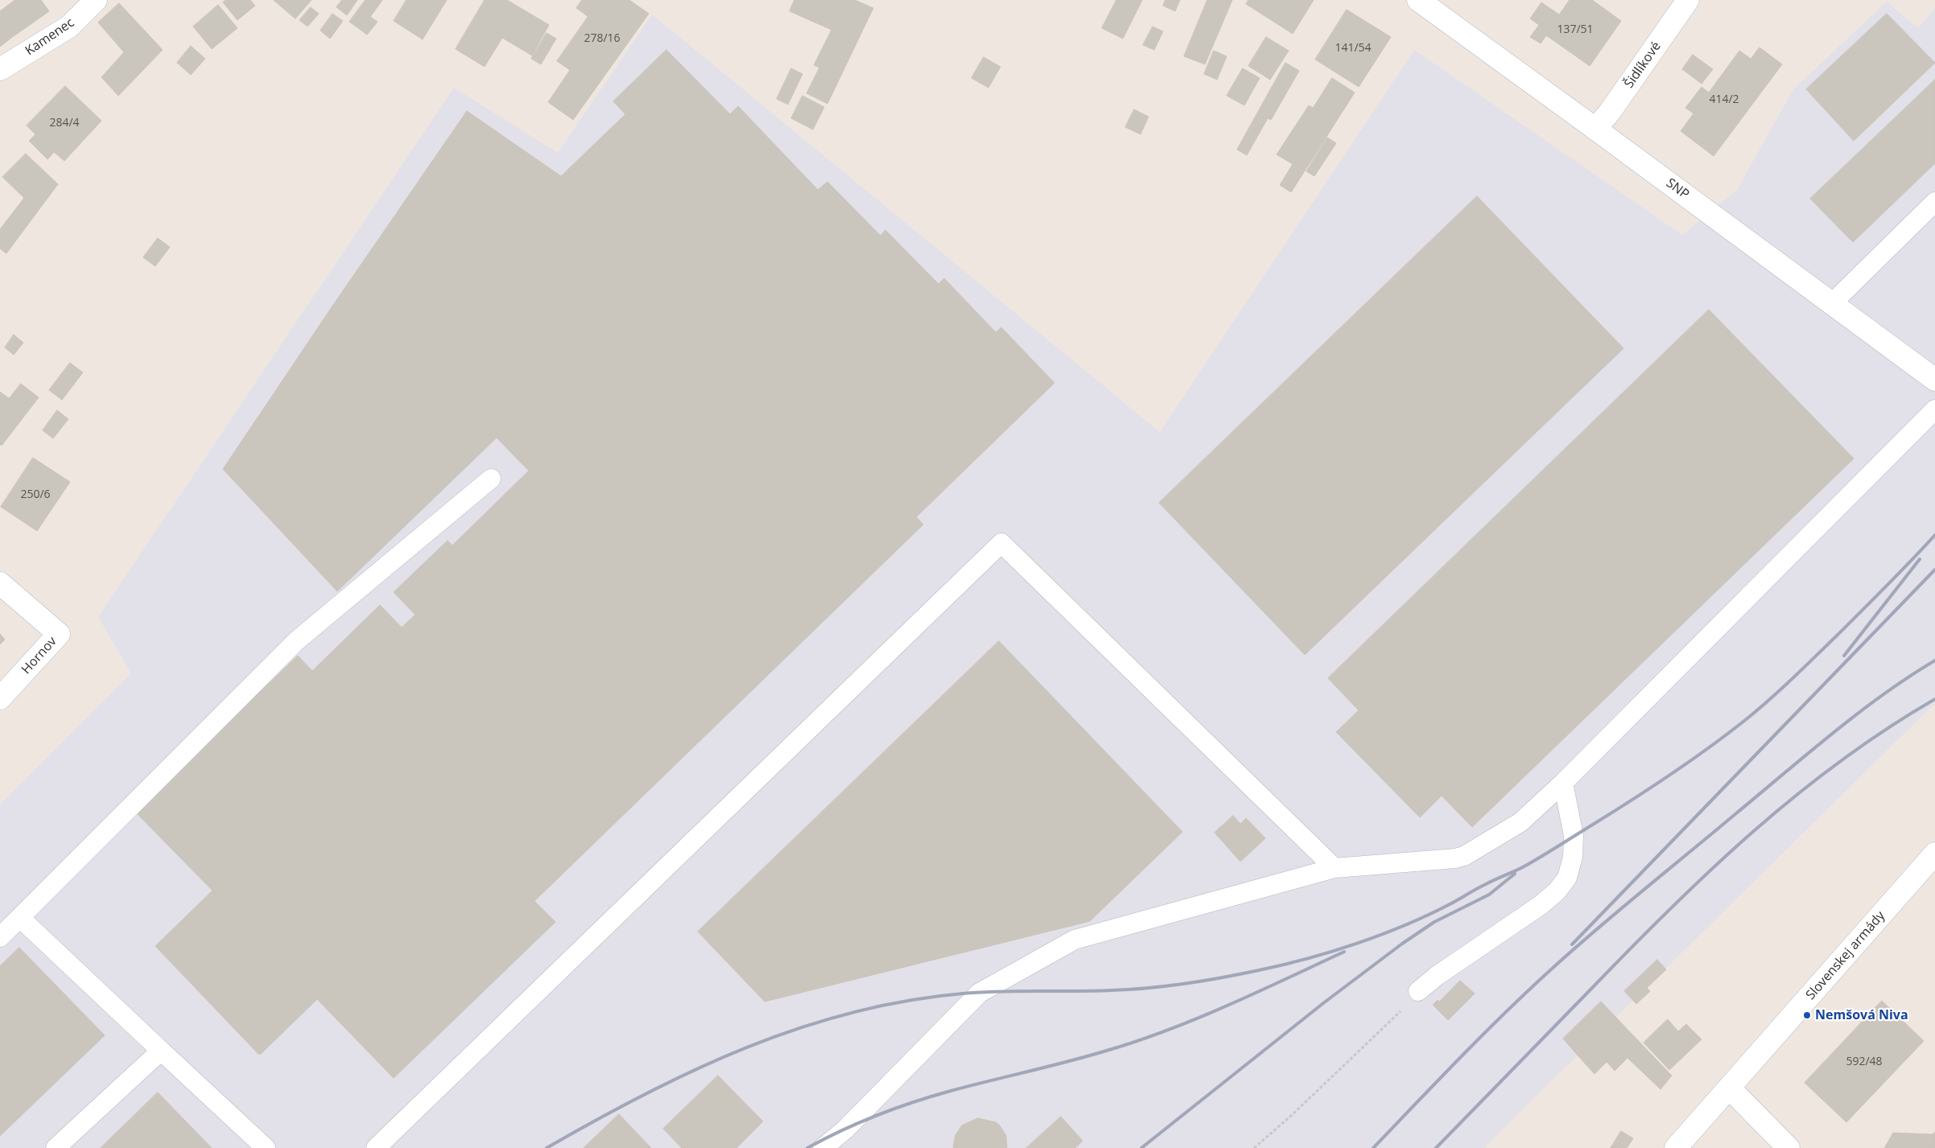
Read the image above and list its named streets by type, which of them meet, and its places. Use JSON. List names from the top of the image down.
{
  "streets": {
    "street": [
      "Kamenec",
      "Šidlíkové",
      "SNP",
      "Hornov",
      "Slovenskej armády"
    ]
  },
  "crossings": [
    ["Šidlíkové", "SNP"]
  ],
  "places": ["Nemšová Niva"],
  "house_numbers": [
    "137/51",
    "278/16",
    "141/54",
    "414/2",
    "284/4",
    "250/6",
    "592/48"
  ]
}
